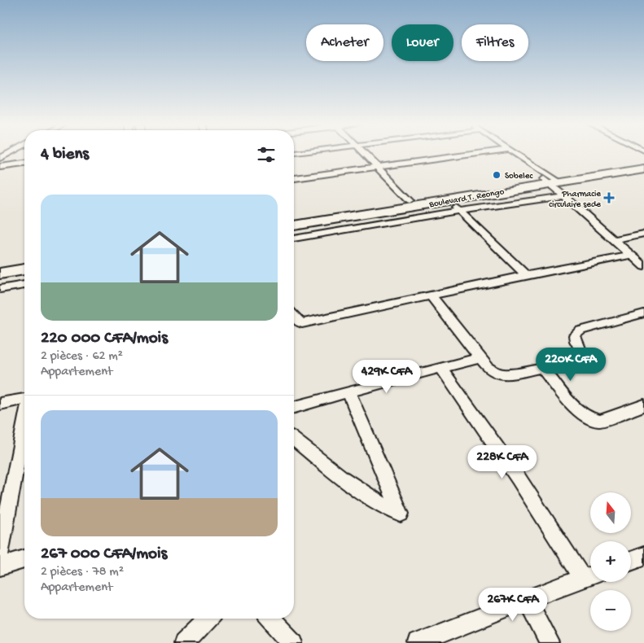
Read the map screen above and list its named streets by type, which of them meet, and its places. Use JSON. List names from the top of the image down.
{
  "streets": {
    "highway": ["Boulevard T. Reongo"]
  },
  "places": {
    "other": ["Sobelec"],
    "health": ["Pharmacie circulaire sede"]
  },
  "north": "top",
  "page": {
    "chip": ["Acheter", "Louer", "Filtres"],
    "heading": "4 biens",
    "list": [
      {
        "name": "220 000 CFA/mois",
        "note": "2 pièces · 62 m² · Appartement"
      },
      {
        "name": "267 000 CFA/mois",
        "note": "2 pièces · 78 m² · Appartement"
      }
    ],
    "price": [
      "220K CFA",
      "429K CFA",
      "228K CFA",
      "267K CFA"
    ],
    "map_buttons": ["+", "−"]
  }
}
